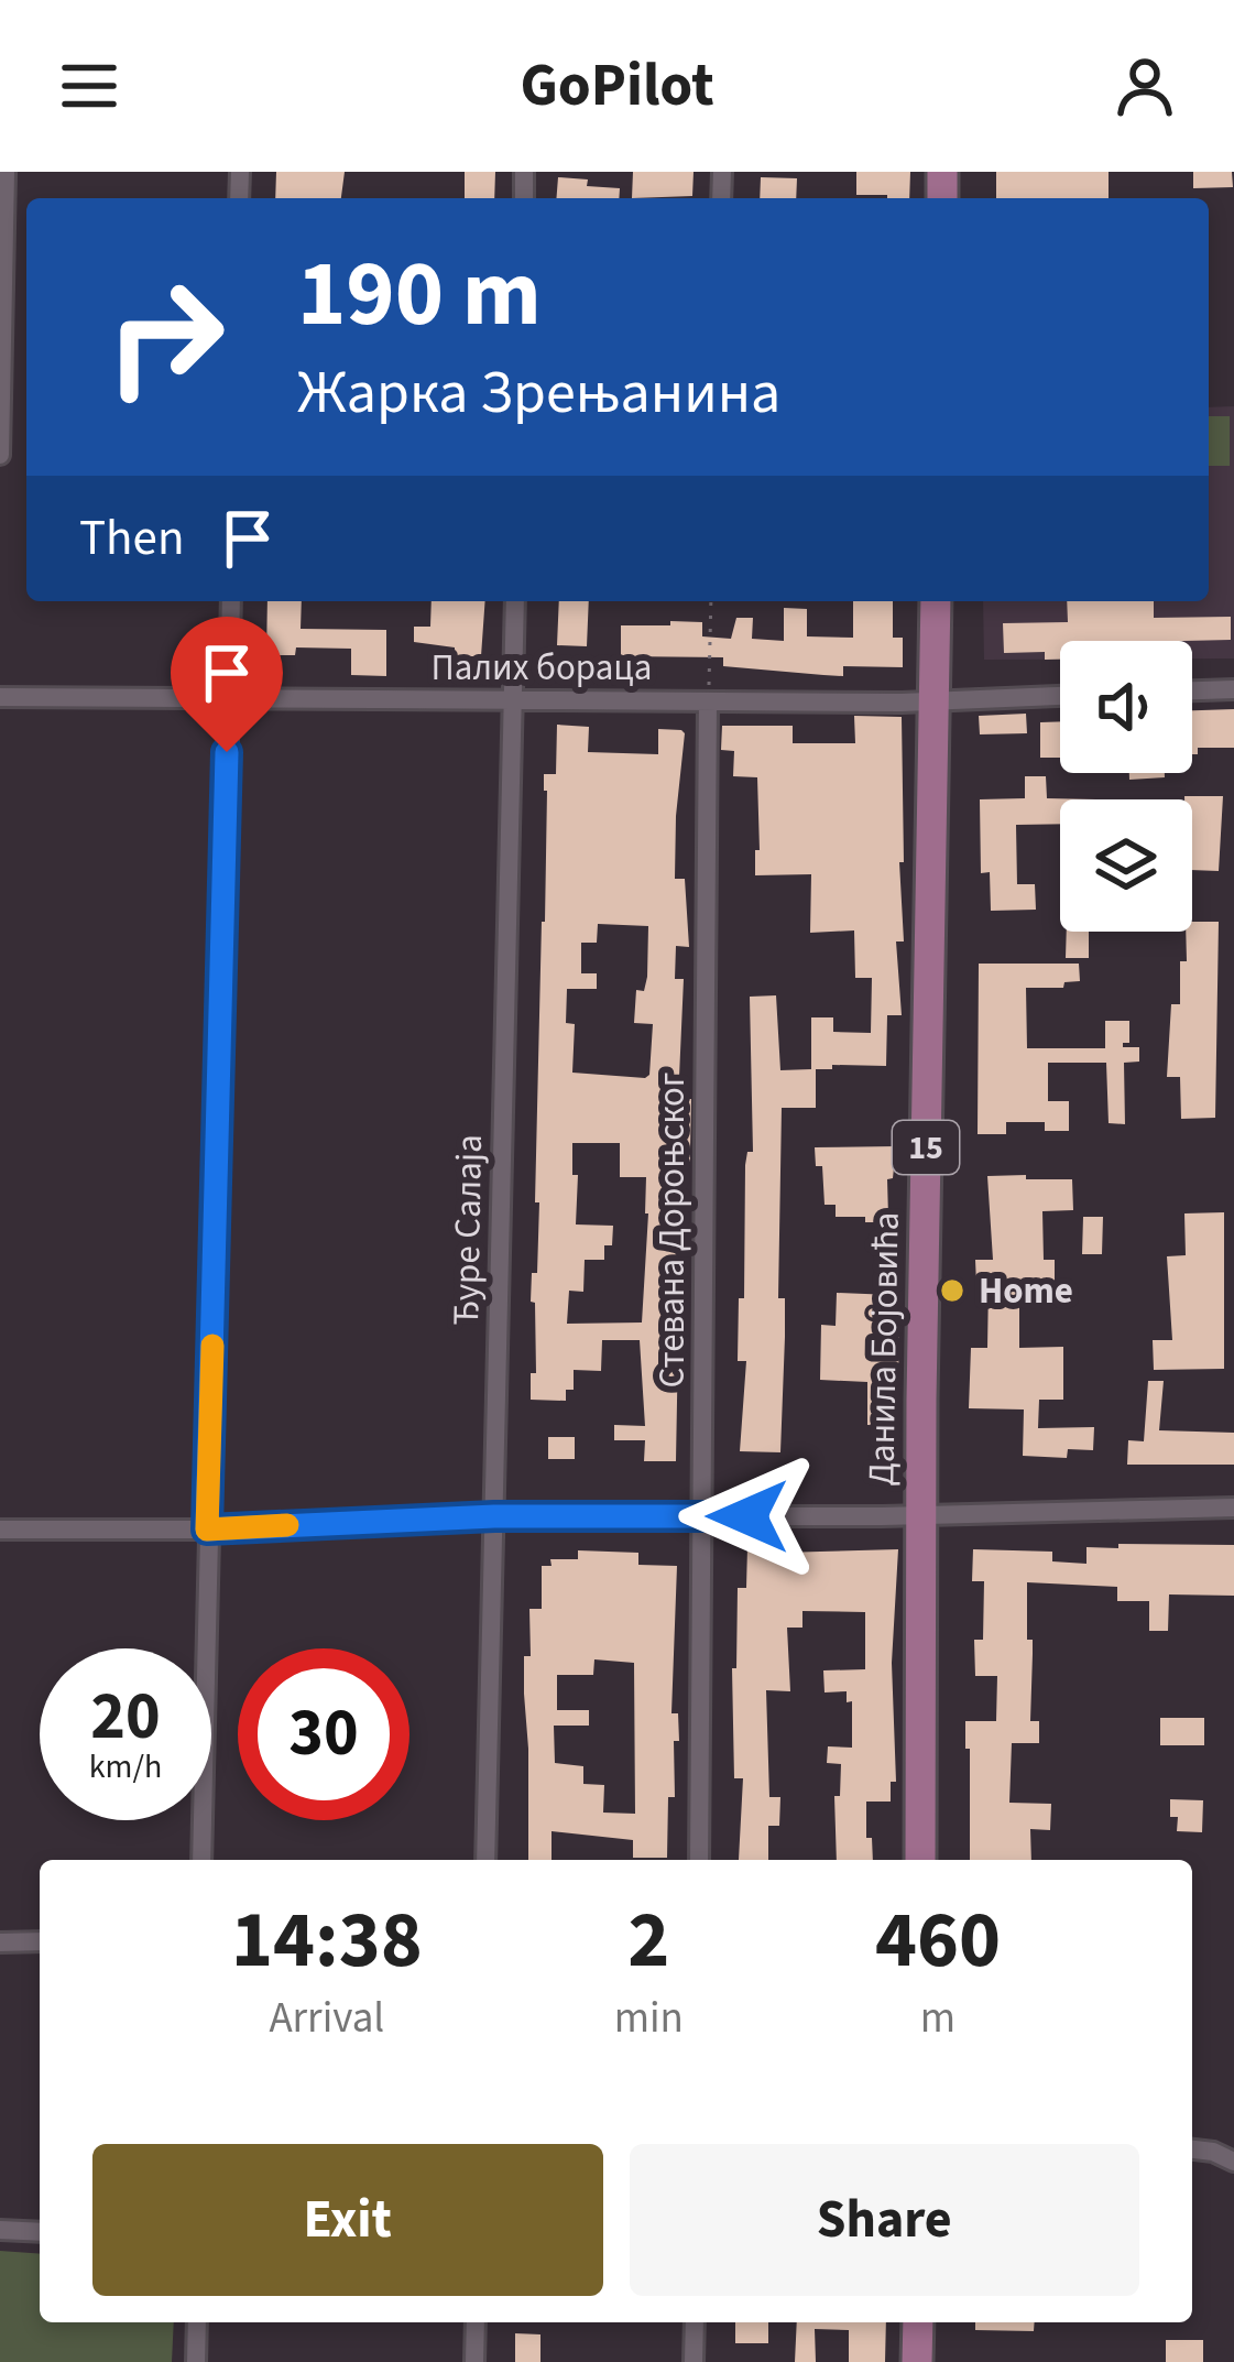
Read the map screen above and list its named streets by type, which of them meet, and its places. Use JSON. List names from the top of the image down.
{
  "streets": {
    "main road": ["15", "Данила Бојовића"],
    "street": ["Палих бораца", "Ђуре Салаја", "Стевана Дороњског"]
  },
  "crossings": [
    ["Палих бораца", "Ђуре Салаја"],
    ["Палих бораца", "Стевана Дороњског"],
    ["Палих бораца", "Данила Бојовића"]
  ],
  "places": ["Home"],
  "page": {
    "header": "GoPilot",
    "turn": ["190 m", "Жарка Зрењанина"],
    "then": "Then",
    "speed": "20 km/h",
    "limit": "30",
    "eta": [
      "14:38",
      "Arrival",
      "2",
      "min",
      "460",
      "m"
    ],
    "buttons": ["Exit", "Share"]
  }
}
